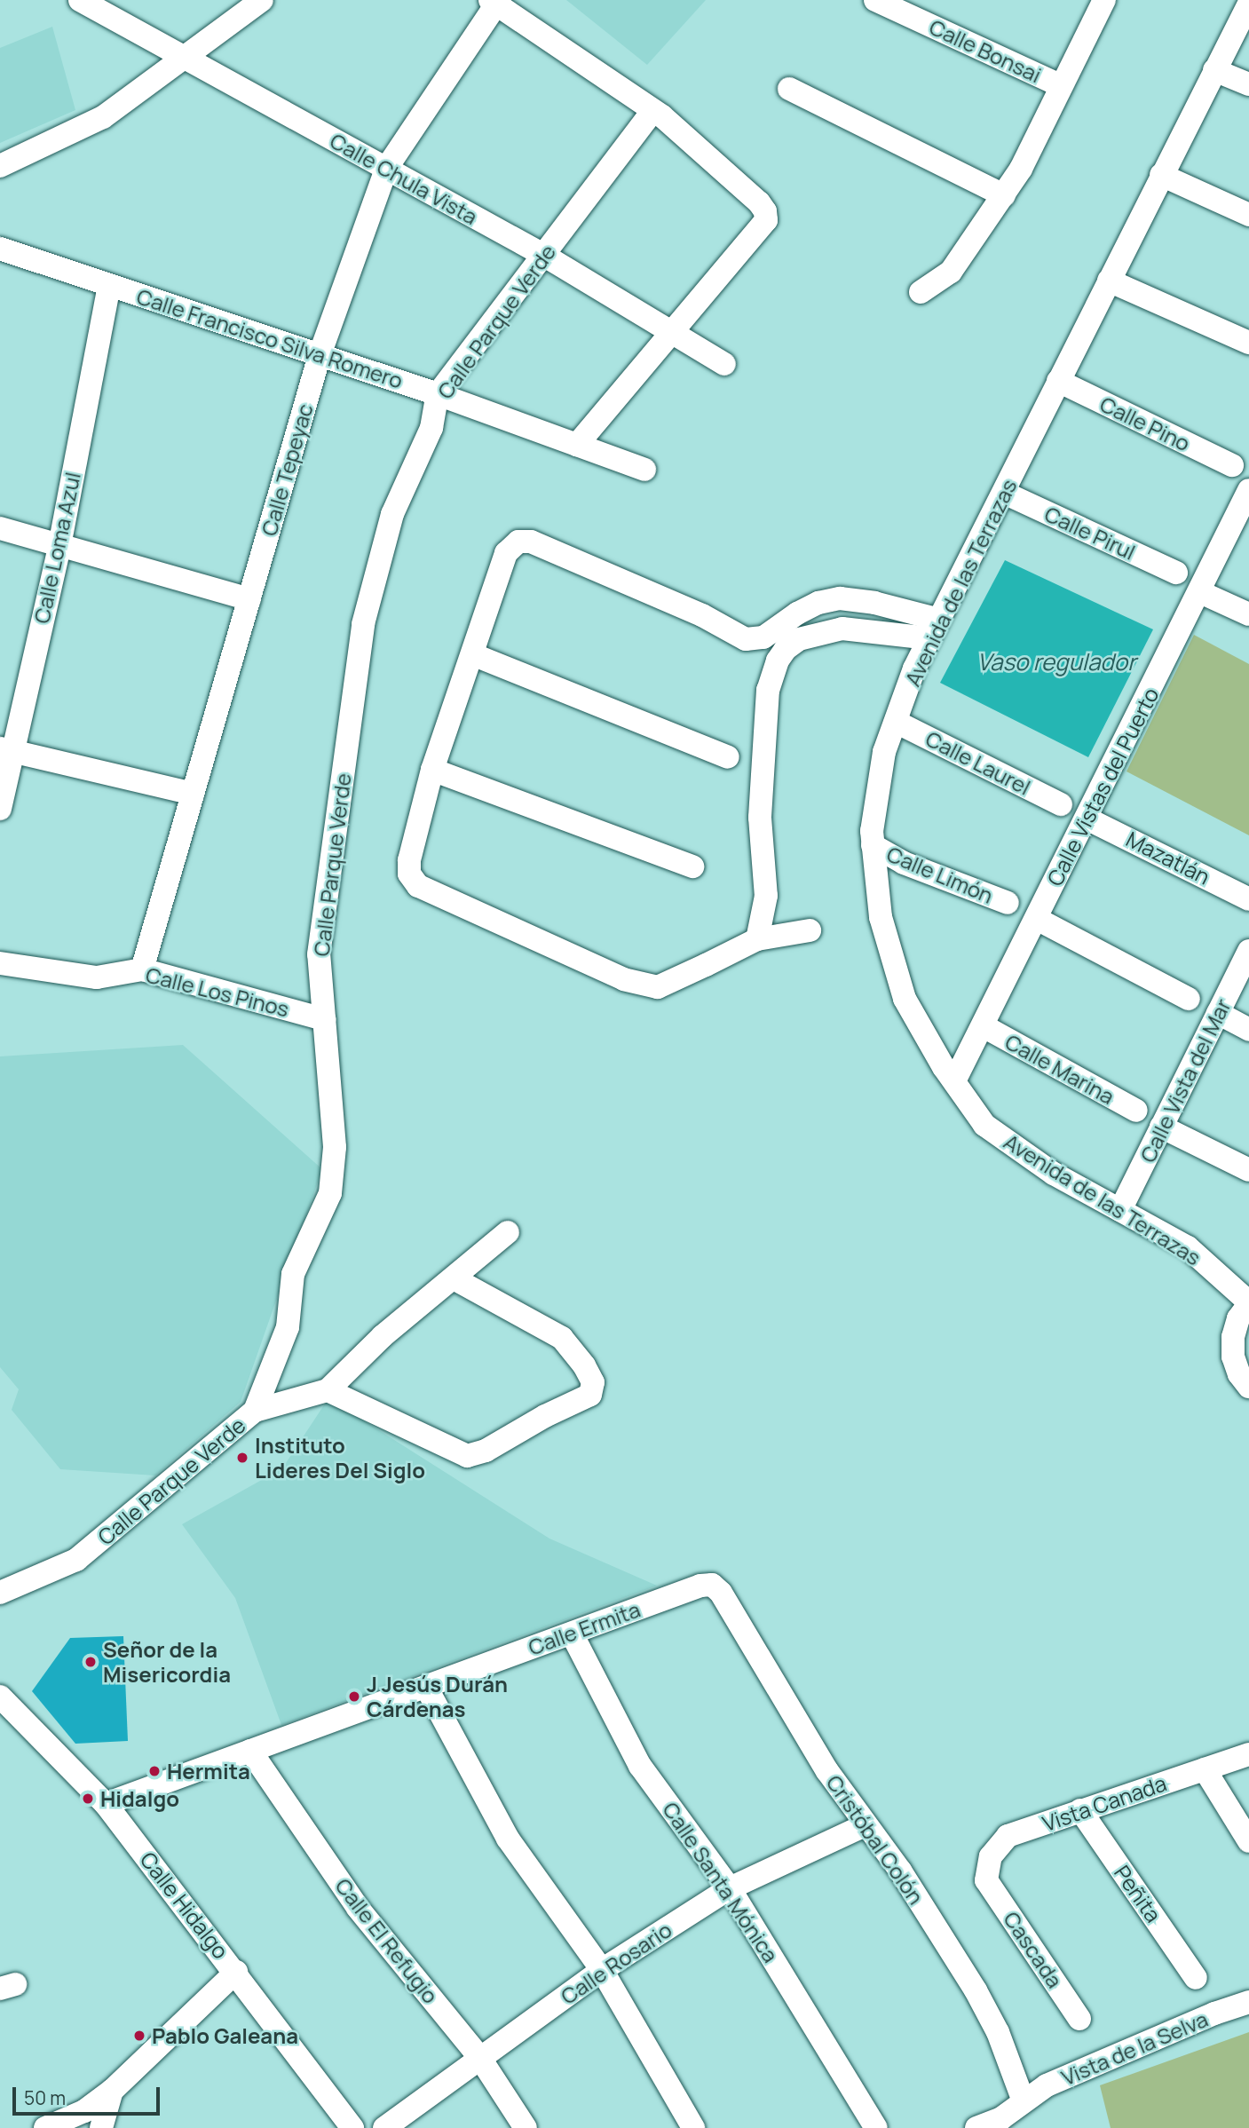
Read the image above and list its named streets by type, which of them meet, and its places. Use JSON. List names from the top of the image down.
{
  "streets": {
    "street": [
      "Calle Bonsai",
      "Calle Chula Vista",
      "Calle Parque Verde",
      "Calle Francisco Silva Romero",
      "Calle Pino",
      "Calle Tepeyac",
      "Calle Pirul",
      "Calle Loma Azul",
      "Avenida de las Terrazas",
      "Calle Laurel",
      "Calle Vistas del Puerto",
      "Mazatlán",
      "Calle Limón",
      "Calle Los Pinos",
      "Calle Marina",
      "Calle Vista del Mar",
      "Calle Ermita",
      "Vista Canada",
      "Cristóbal Colón",
      "Calle Santa Mónica",
      "Peñita",
      "Calle Hidalgo",
      "Calle El Refugio",
      "Cascada",
      "Calle Rosario",
      "Vista de la Selva"
    ]
  },
  "crossings": [
    ["Calle Chula Vista", "Calle Parque Verde"],
    ["Calle Chula Vista", "Calle Tepeyac"],
    ["Calle Parque Verde", "Calle Francisco Silva Romero"],
    ["Calle Parque Verde", "Calle Los Pinos"],
    ["Calle Francisco Silva Romero", "Calle Tepeyac"],
    ["Calle Francisco Silva Romero", "Calle Loma Azul"],
    ["Calle Pino", "Avenida de las Terrazas"],
    ["Calle Tepeyac", "Calle Los Pinos"],
    ["Calle Pirul", "Avenida de las Terrazas"],
    ["Avenida de las Terrazas", "Calle Laurel"],
    ["Avenida de las Terrazas", "Calle Vistas del Puerto"],
    ["Avenida de las Terrazas", "Calle Limón"],
    ["Avenida de las Terrazas", "Calle Vista del Mar"],
    ["Calle Vistas del Puerto", "Mazatlán"],
    ["Calle Vistas del Puerto", "Calle Marina"],
    ["Calle Ermita", "Cristóbal Colón"],
    ["Calle Ermita", "Calle Santa Mónica"],
    ["Calle Ermita", "Calle Hidalgo"],
    ["Calle Ermita", "Calle El Refugio"],
    ["Vista Canada", "Peñita"],
    ["Vista Canada", "Cascada"],
    ["Cristóbal Colón", "Calle Rosario"],
    ["Cristóbal Colón", "Vista de la Selva"],
    ["Calle Santa Mónica", "Calle Rosario"],
    ["Calle El Refugio", "Calle Rosario"]
  ],
  "water": ["Vaso regulador"],
  "places": [
    "Instituto Lideres Del Siglo",
    "Señor de la Misericordia",
    "J Jesús Durán Cárdenas",
    "Hermita",
    "Hidalgo",
    "Pablo Galeana"
  ],
  "scale_bar": "50 m"
}
